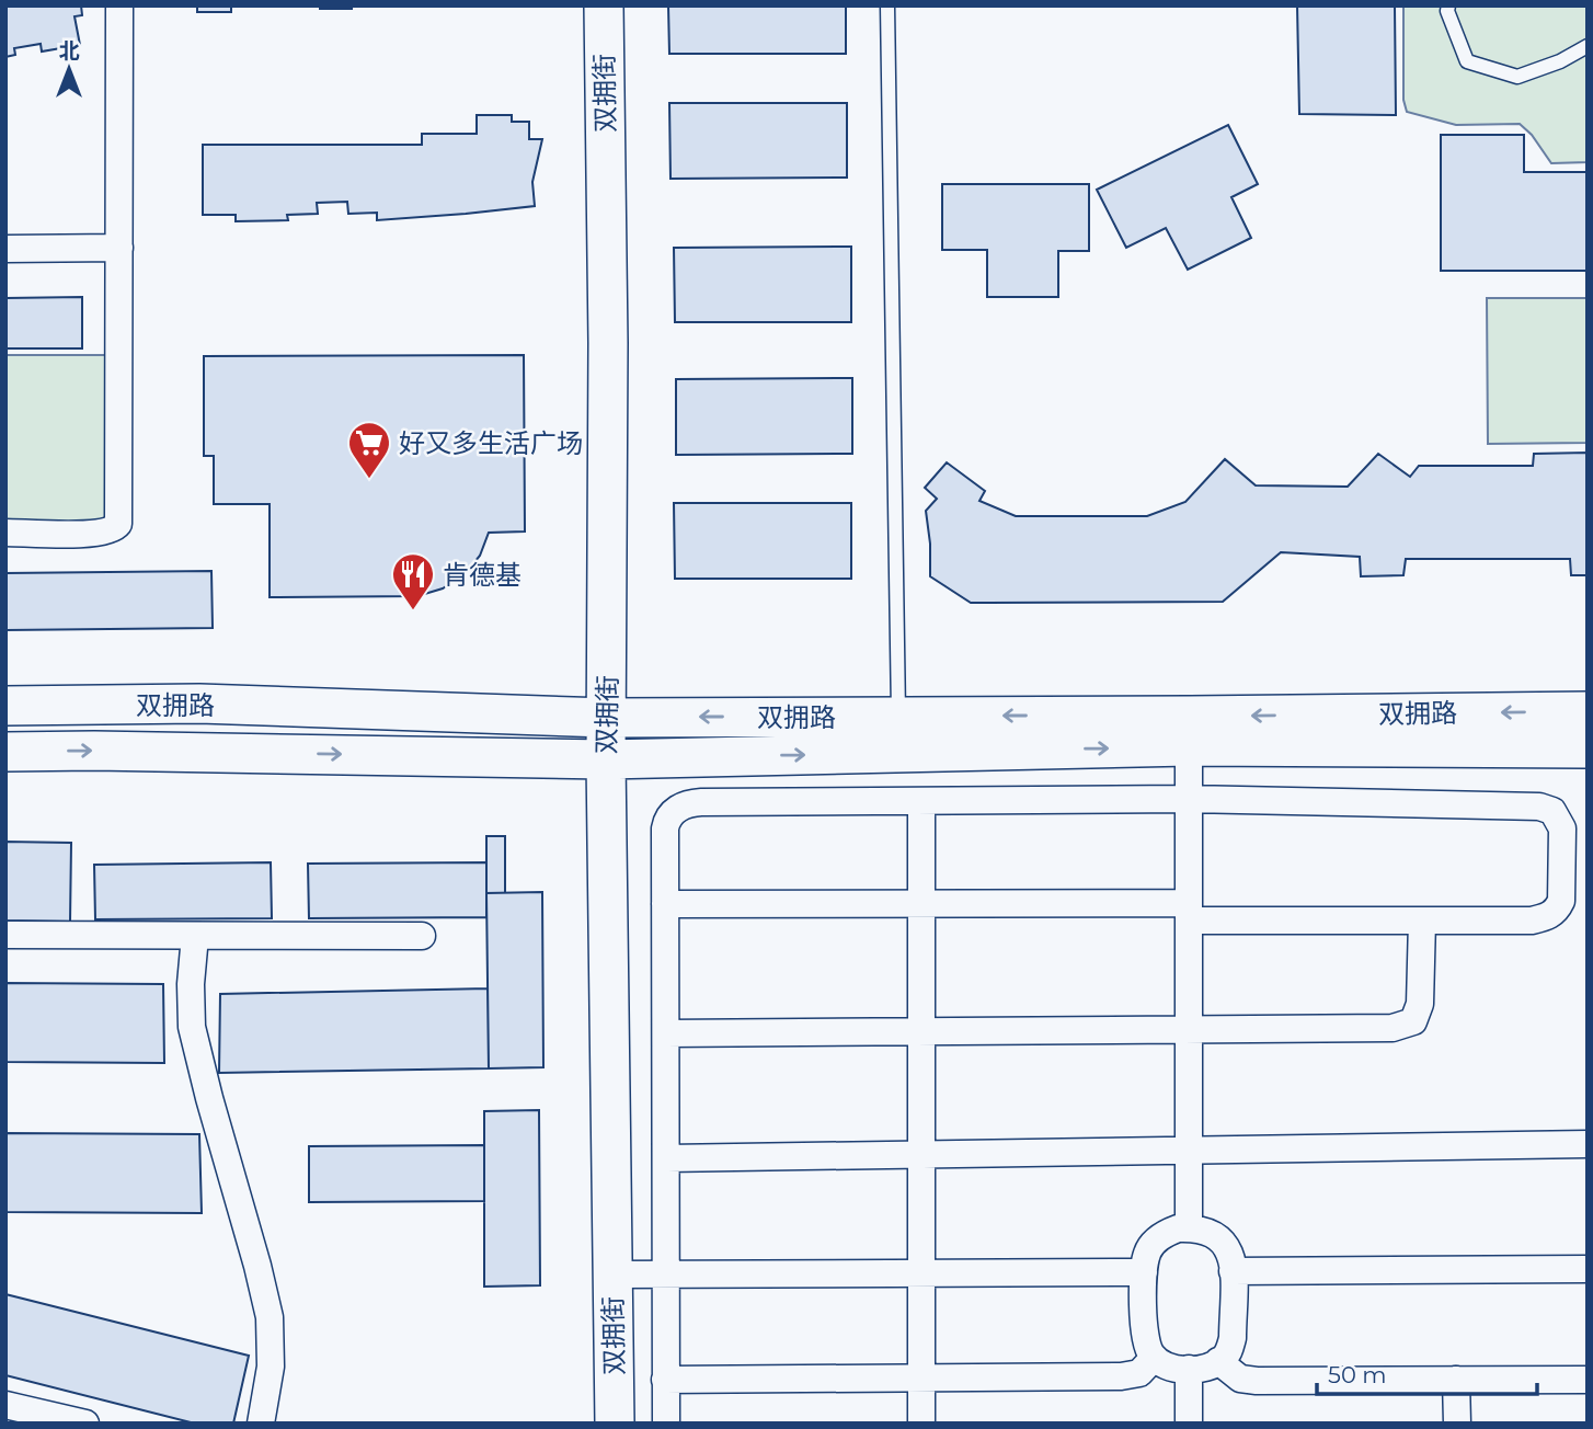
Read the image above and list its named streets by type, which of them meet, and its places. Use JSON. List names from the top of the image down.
{
  "streets": {
    "main road": ["双拥街", "双拥路"]
  },
  "crossings": [
    ["双拥街", "双拥路"]
  ],
  "places": {
    "supermarket": ["好又多生活广场"],
    "restaurant": ["肯德基"]
  },
  "scale_bar": "50 m",
  "north": "top"
}
